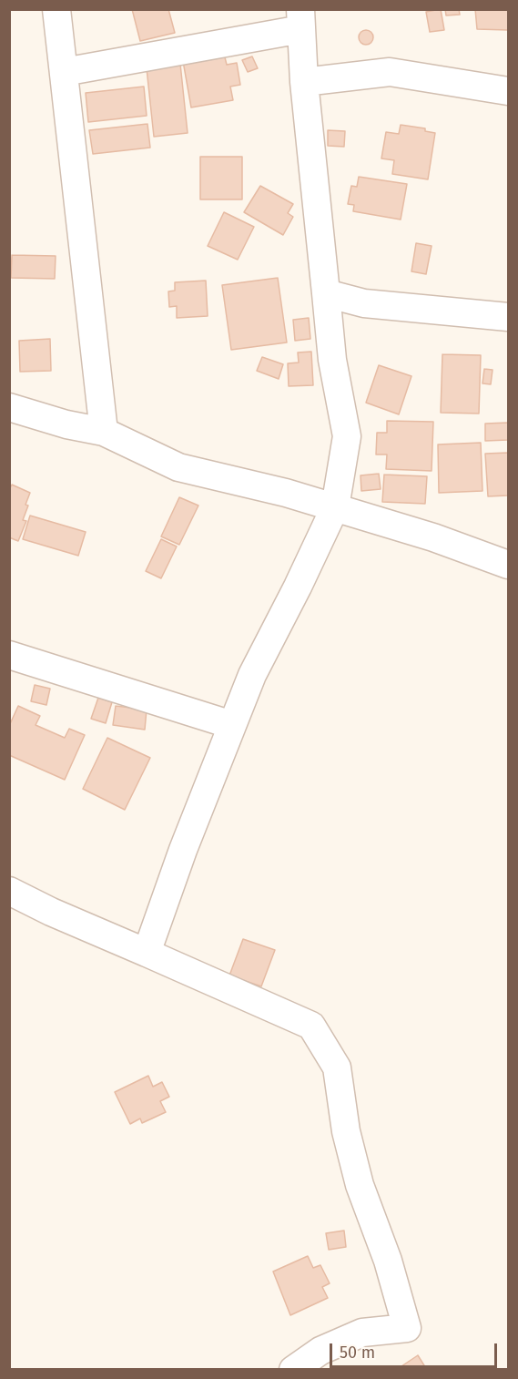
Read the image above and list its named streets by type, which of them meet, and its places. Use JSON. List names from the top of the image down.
{
  "scale_bar": "50 m"
}
